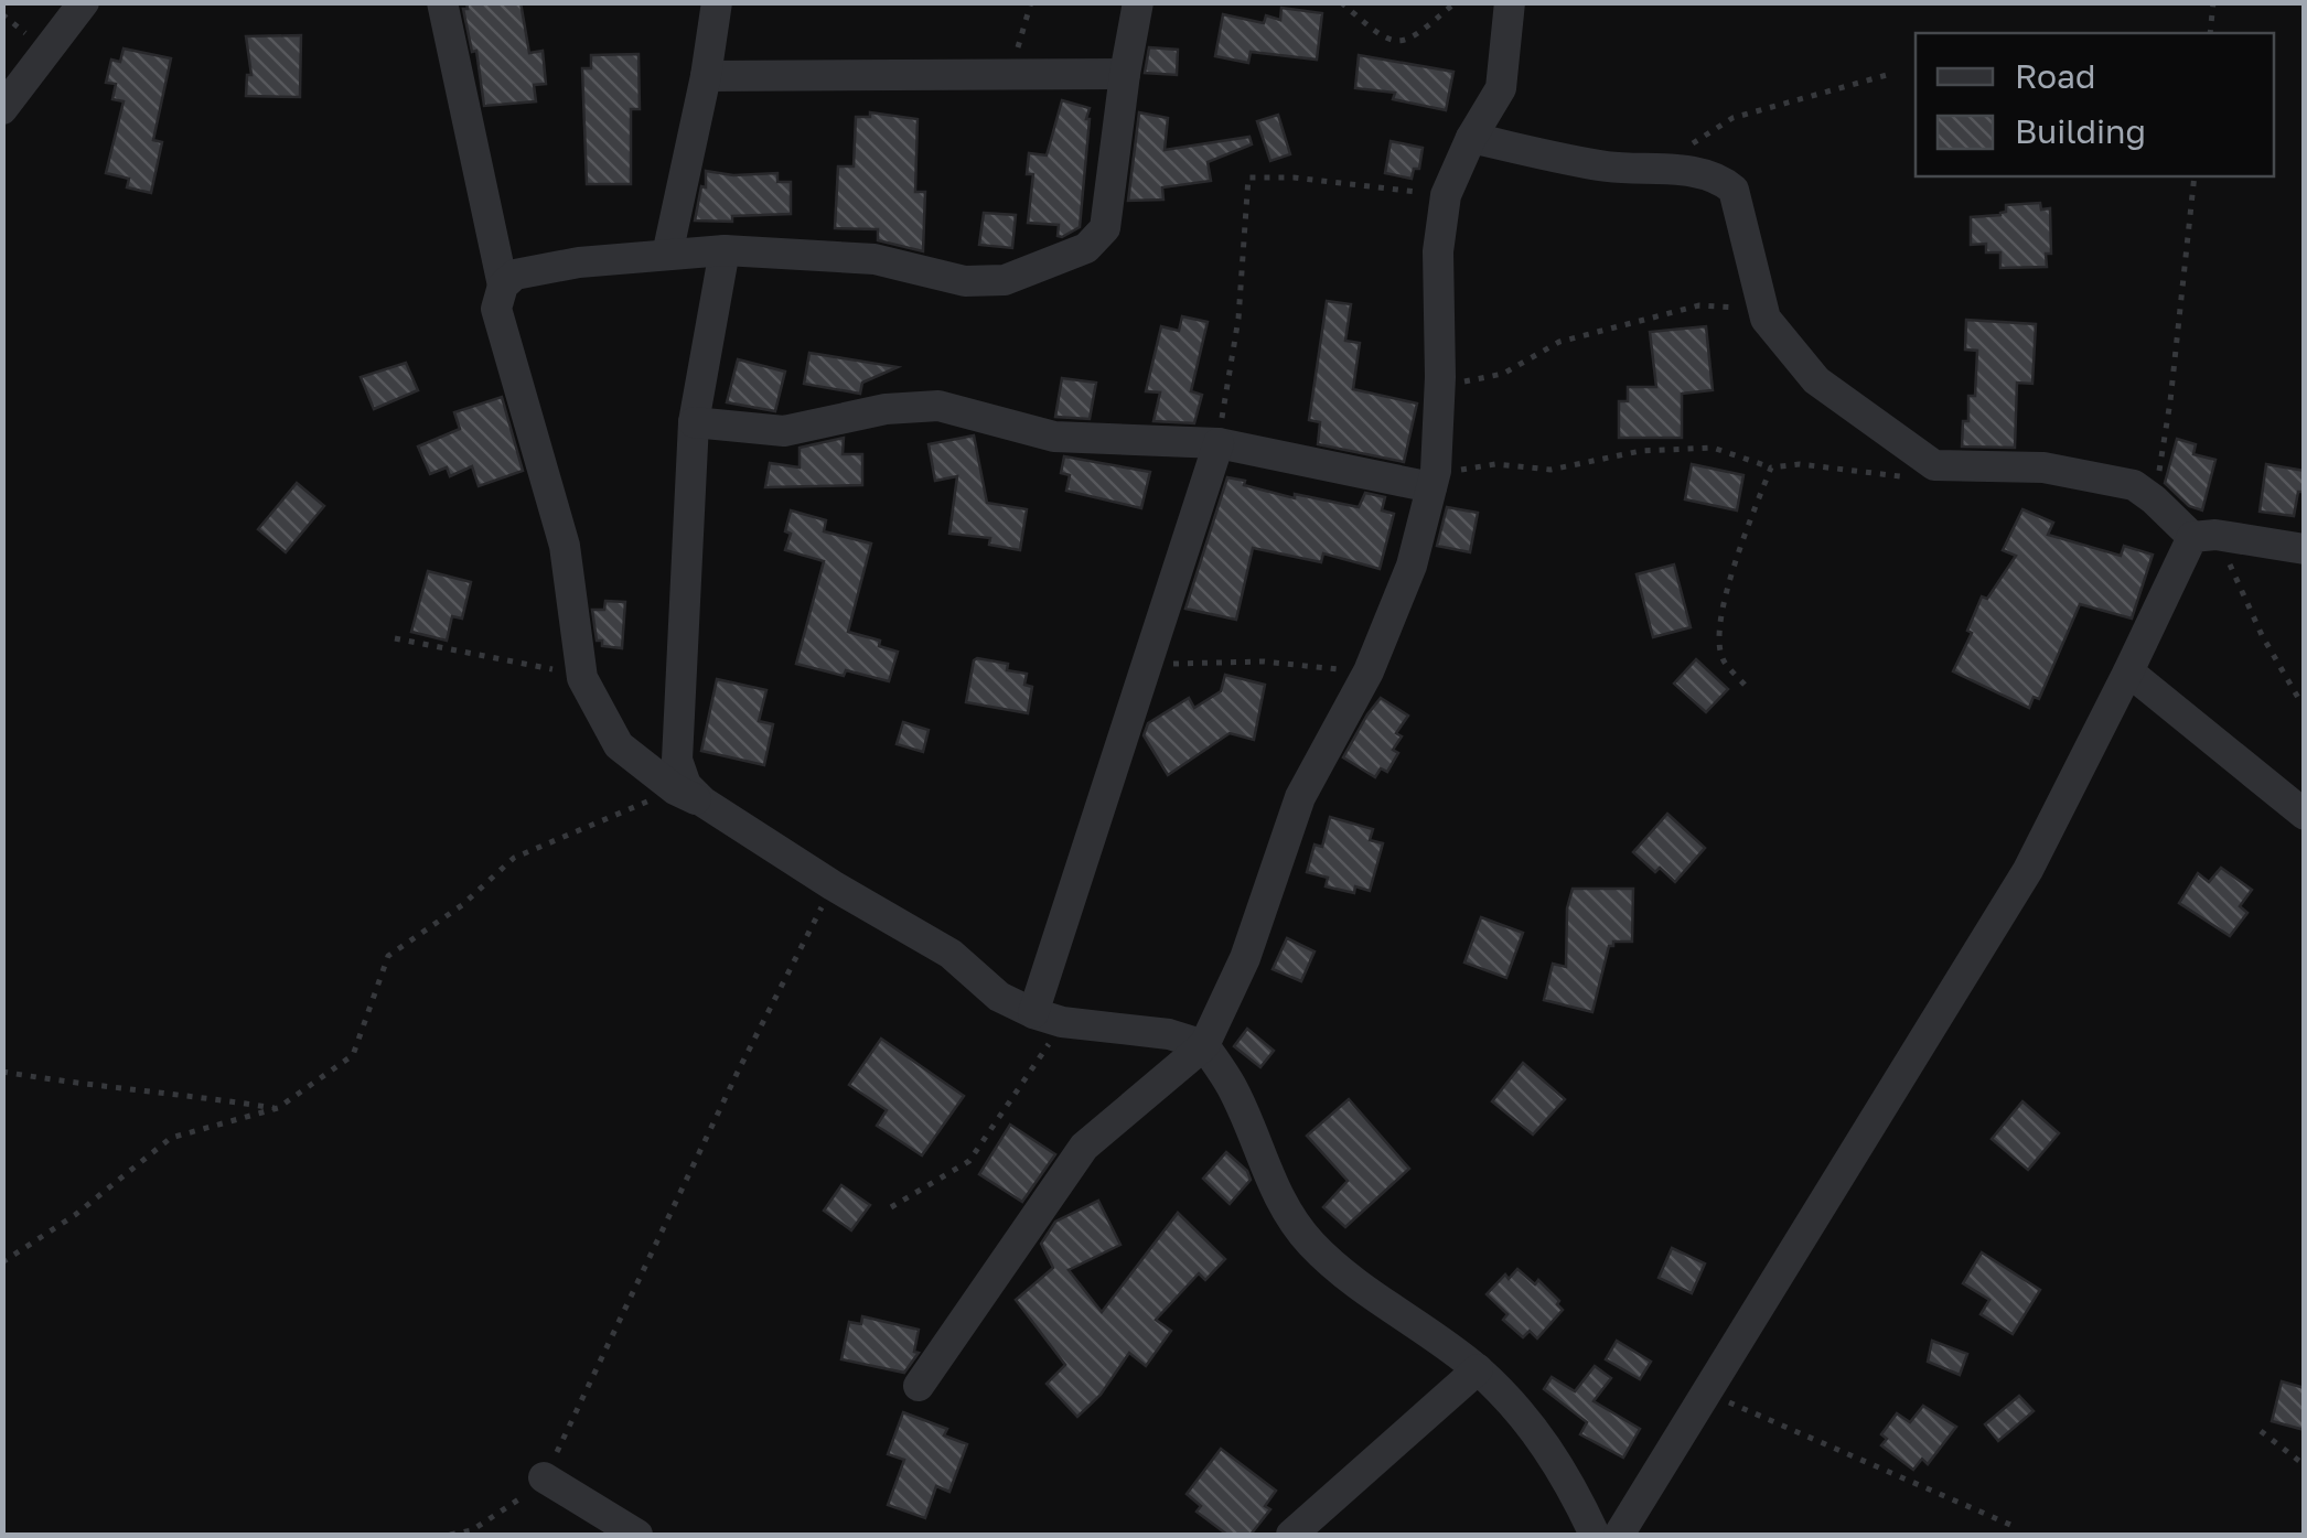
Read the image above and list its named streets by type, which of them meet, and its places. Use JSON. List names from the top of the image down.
{
  "legend": ["Road", "Building"]
}
